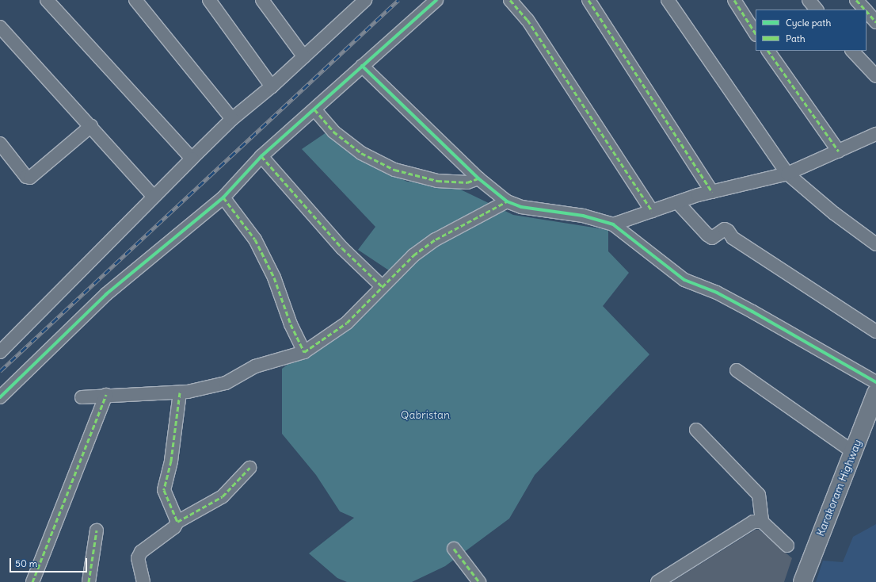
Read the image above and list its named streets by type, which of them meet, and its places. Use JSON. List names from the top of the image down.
{
  "streets": {
    "highway": ["Karakoram Highway"]
  },
  "parks": ["Qabristan"],
  "legend": ["Cycle path", "Path"],
  "scale_bar": "50 m"
}
